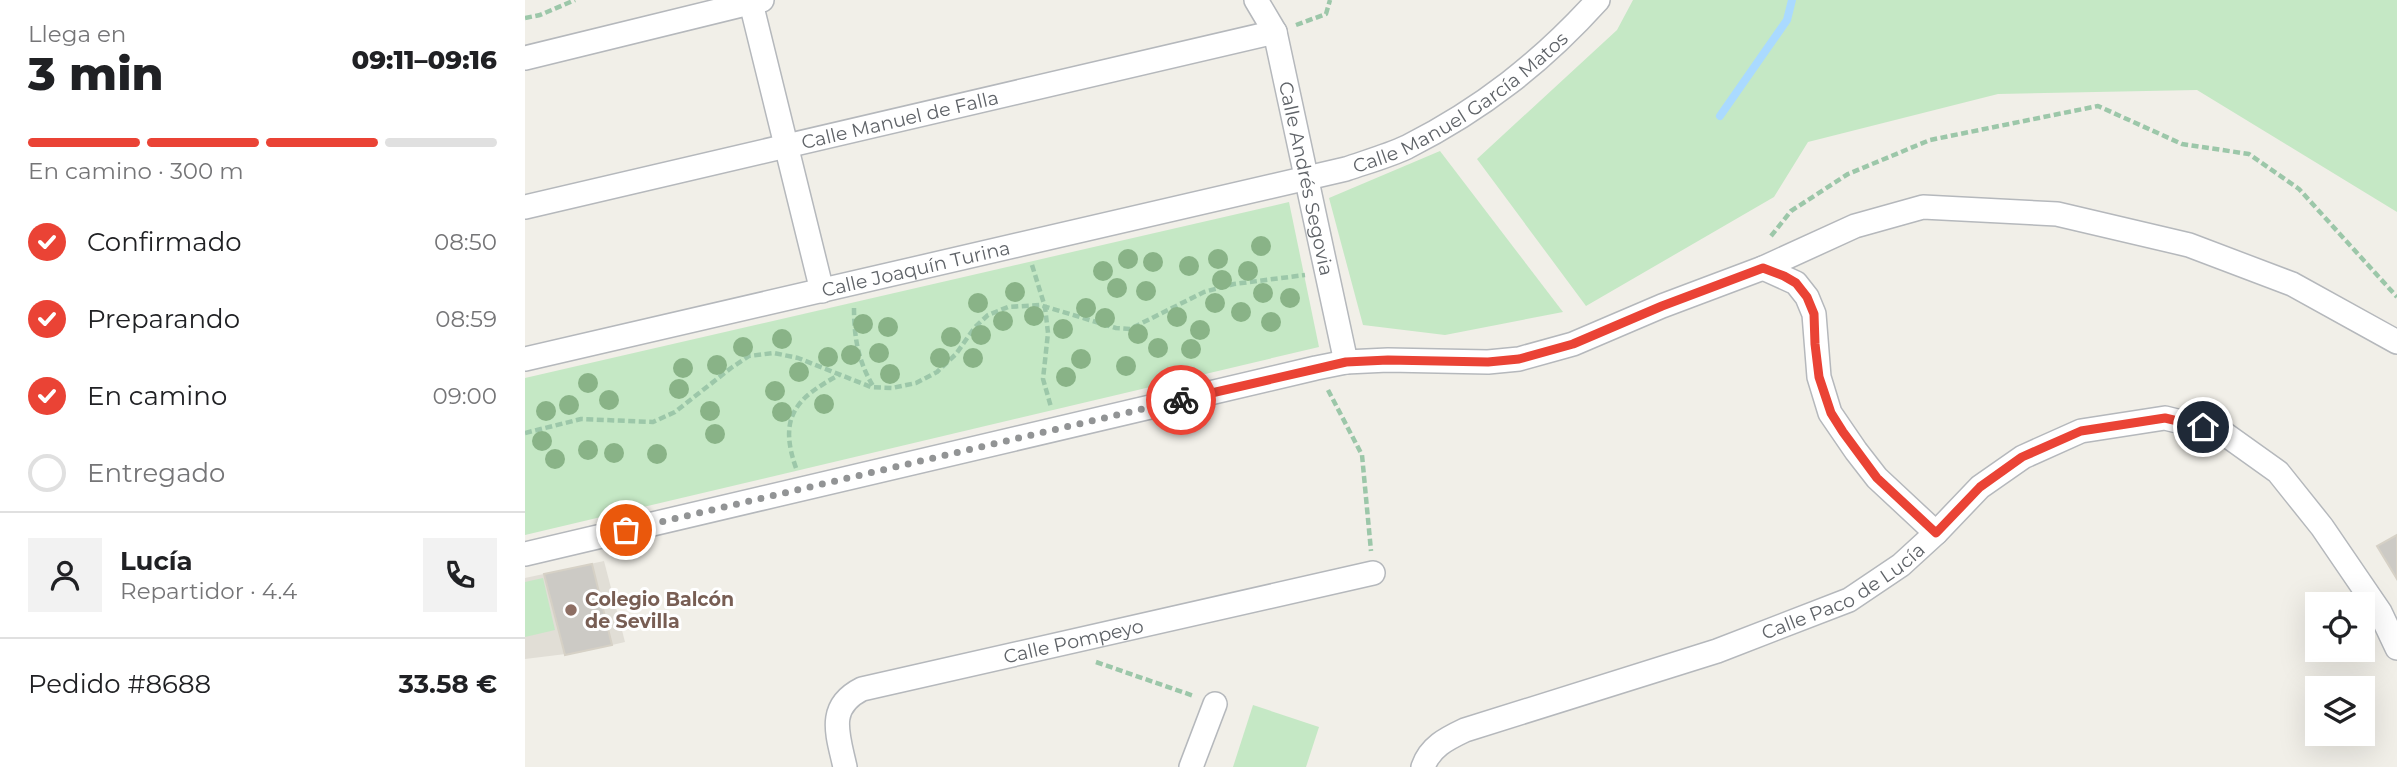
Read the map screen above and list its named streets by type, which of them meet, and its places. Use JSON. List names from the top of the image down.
{
  "streets": {
    "street": [
      "Calle Manuel García Matos",
      "Calle Manuel de Falla",
      "Calle Andrés Segovia",
      "Calle Joaquín Turina",
      "Calle Paco de Lucía",
      "Calle Pompeyo"
    ]
  },
  "crossings": [
    ["Calle Manuel García Matos", "Calle Andrés Segovia"],
    ["Calle Manuel García Matos", "Calle Joaquín Turina"],
    ["Calle Manuel de Falla", "Calle Andrés Segovia"],
    ["Calle Andrés Segovia", "Calle Joaquín Turina"]
  ],
  "places": ["Colegio Balcón de Sevilla"],
  "page": {
    "heading": ["3 min", "Llega en", "09:11–09:16"],
    "panel": [
      "Lucía",
      "Repartidor · 4.4",
      "Pedido #8688",
      "33.58 €"
    ],
    "bar": "En camino · 300 m",
    "list": [
      ["Confirmado", "08:50"],
      ["Preparando", "08:59"],
      ["En camino", "09:00"],
      "Entregado"
    ]
  }
}
